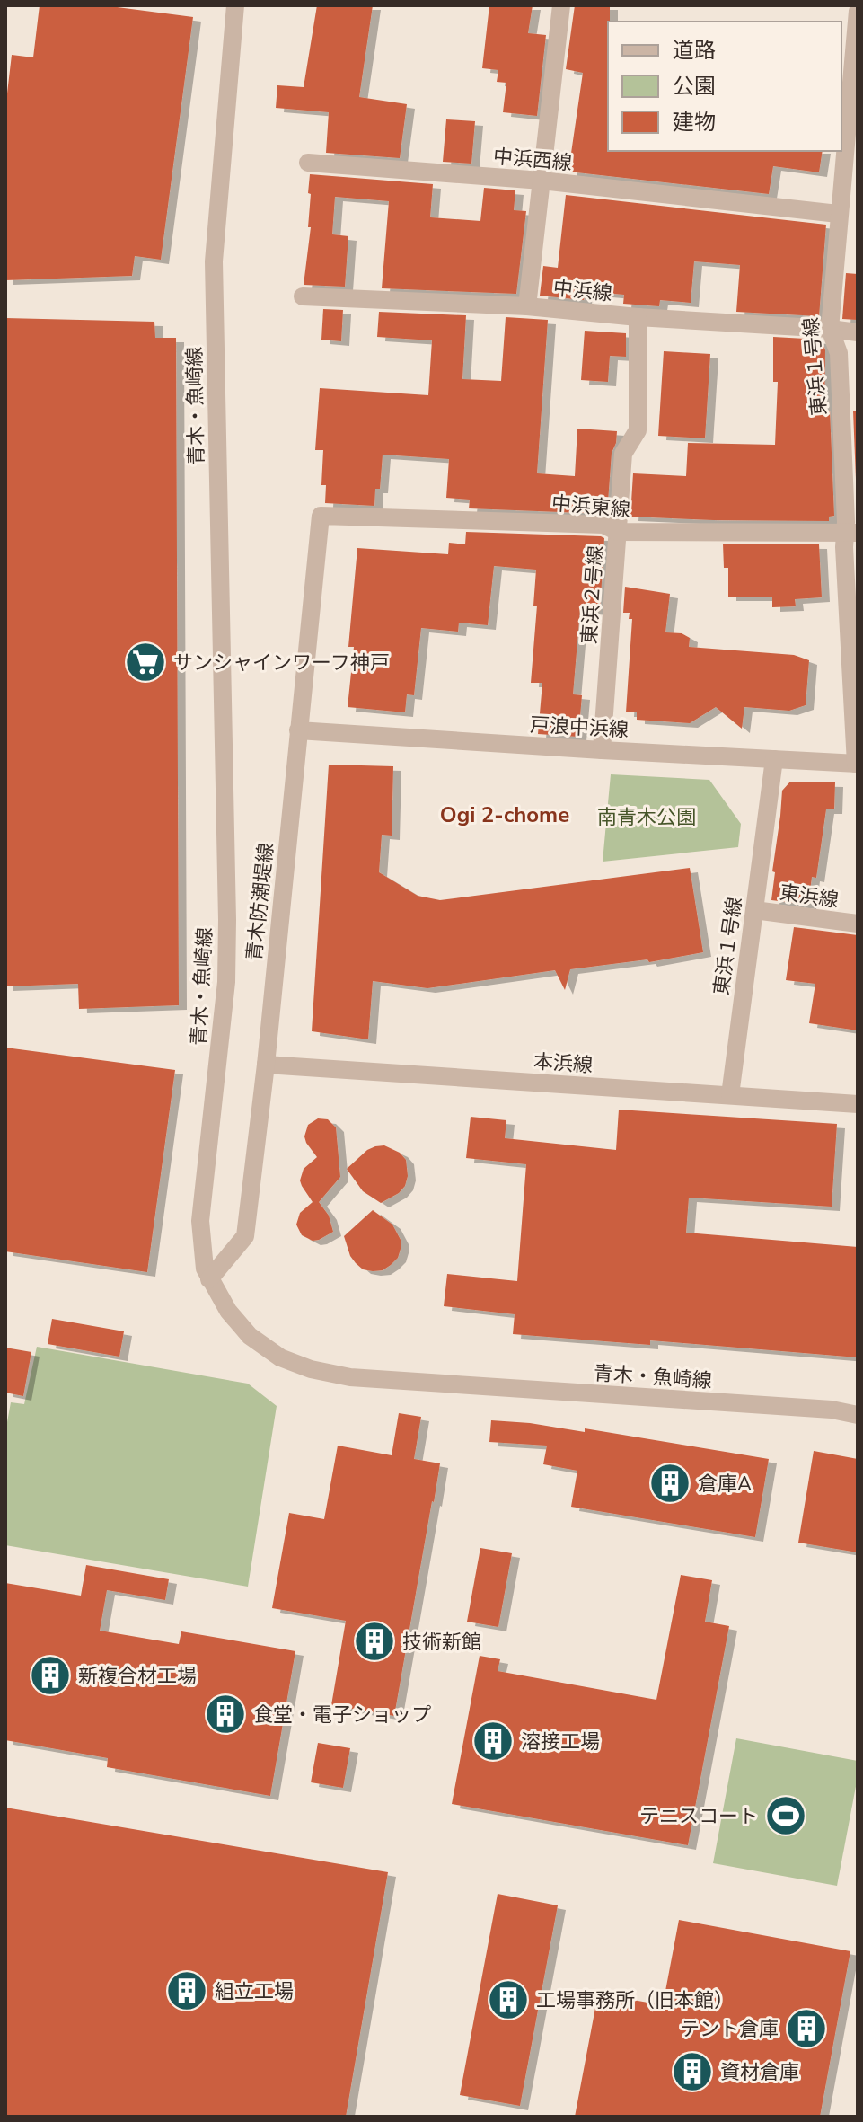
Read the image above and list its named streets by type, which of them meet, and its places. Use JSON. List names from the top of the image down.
{
  "streets": {
    "street": [
      "中浜西線",
      "中浜線",
      "東浜１号線",
      "青木・魚崎線",
      "中浜東線",
      "東浜２号線",
      "戸浪中浜線",
      "東浜線",
      "青木防潮堤線",
      "本浜線"
    ]
  },
  "crossings": [
    ["中浜西線", "東浜１号線"],
    ["中浜線", "東浜１号線"],
    ["中浜線", "東浜２号線"],
    ["東浜１号線", "中浜東線"],
    ["東浜１号線", "戸浪中浜線"],
    ["東浜１号線", "東浜線"],
    ["東浜１号線", "本浜線"],
    ["青木・魚崎線", "青木防潮堤線"],
    ["中浜東線", "東浜２号線"],
    ["中浜東線", "青木防潮堤線"],
    ["東浜２号線", "戸浪中浜線"],
    ["戸浪中浜線", "青木防潮堤線"],
    ["青木防潮堤線", "本浜線"]
  ],
  "districts": ["Ogi 2-chome"],
  "parks": ["南青木公園"],
  "places": {
    "supermarket": ["サンシャインワーフ神戸"],
    "building": [
      "倉庫A",
      "技術新館",
      "新複合材工場",
      "食堂・電子ショップ",
      "溶接工場",
      "組立工場",
      "工場事務所（旧本館）",
      "テント倉庫",
      "資材倉庫"
    ],
    "sports": ["テニスコート"]
  },
  "legend": ["道路", "公園", "建物"]
}
